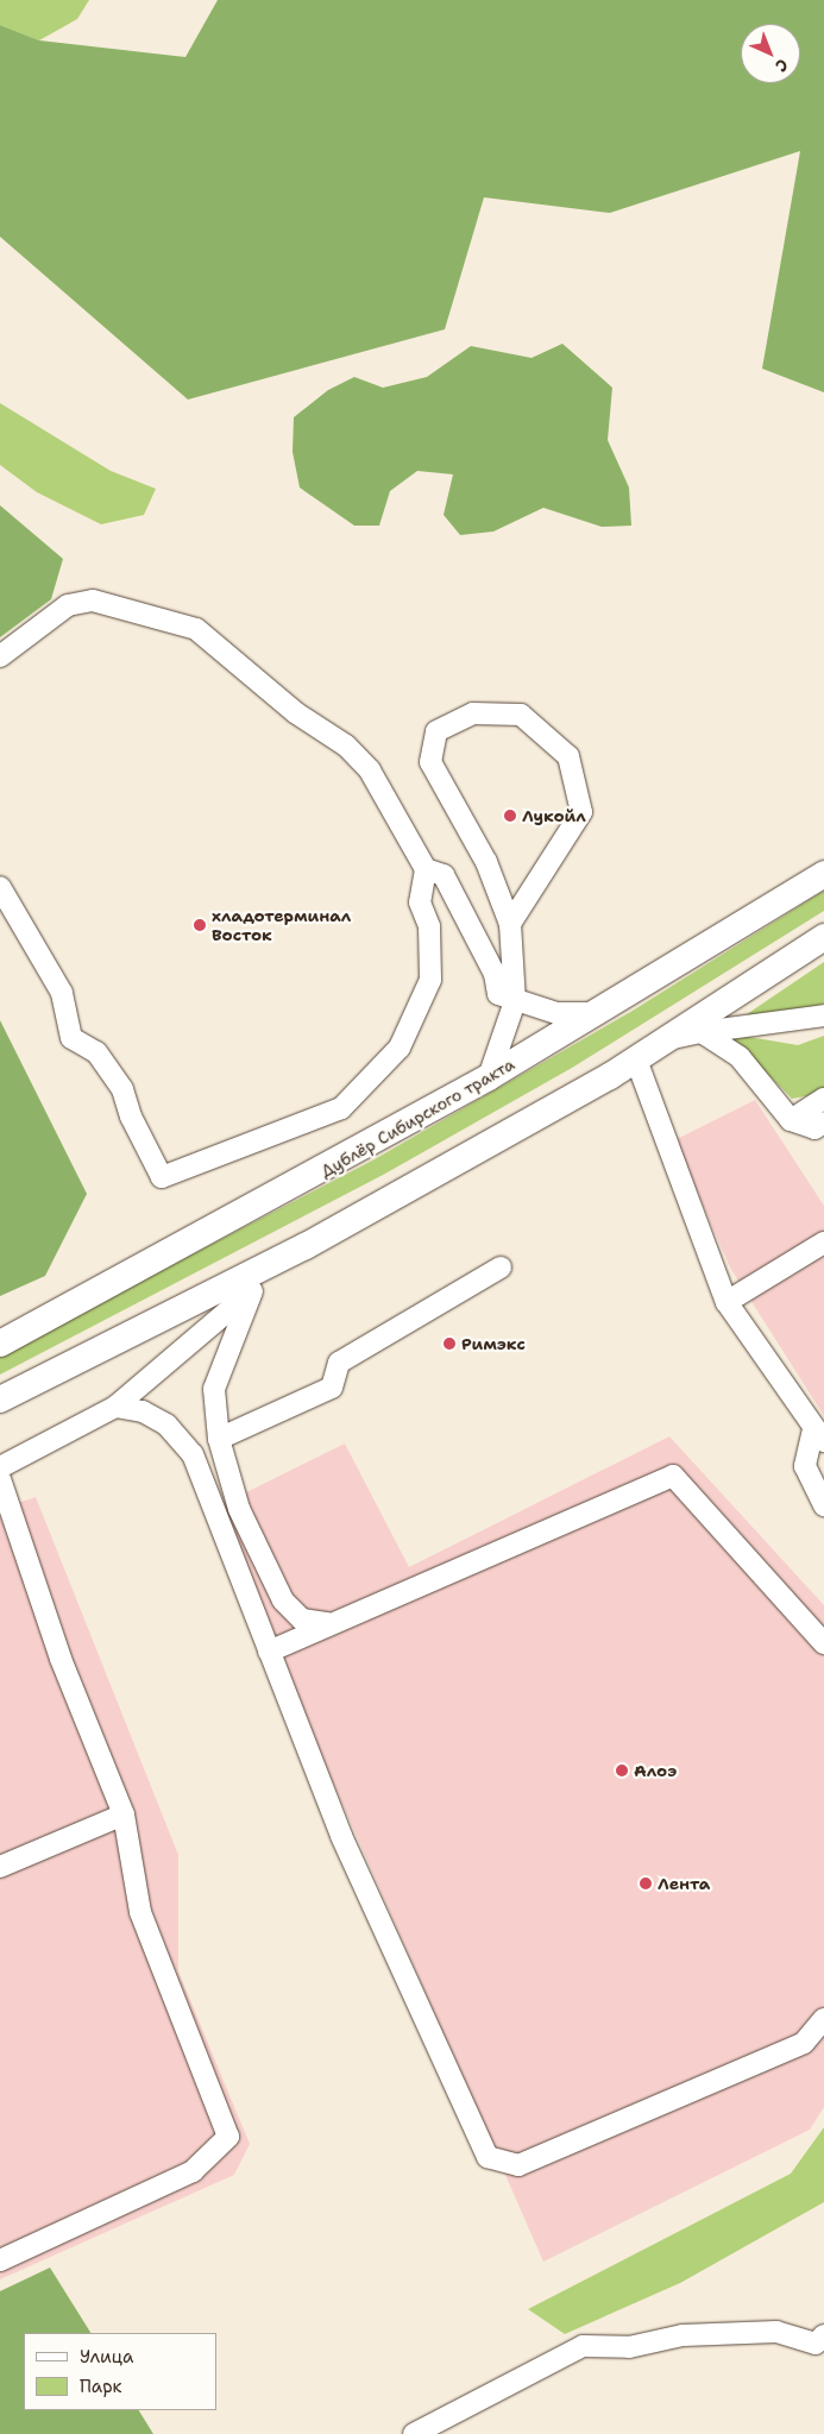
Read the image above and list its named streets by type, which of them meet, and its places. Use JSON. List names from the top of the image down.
{
  "streets": {
    "main road": ["Дублёр Сибирского тракта"]
  },
  "places": [
    "Лукойл",
    "хладотерминал Восток",
    "Римэкс",
    "Алоэ",
    "Лента"
  ],
  "legend": ["Улица", "Парк"],
  "north": "bottom right"
}
